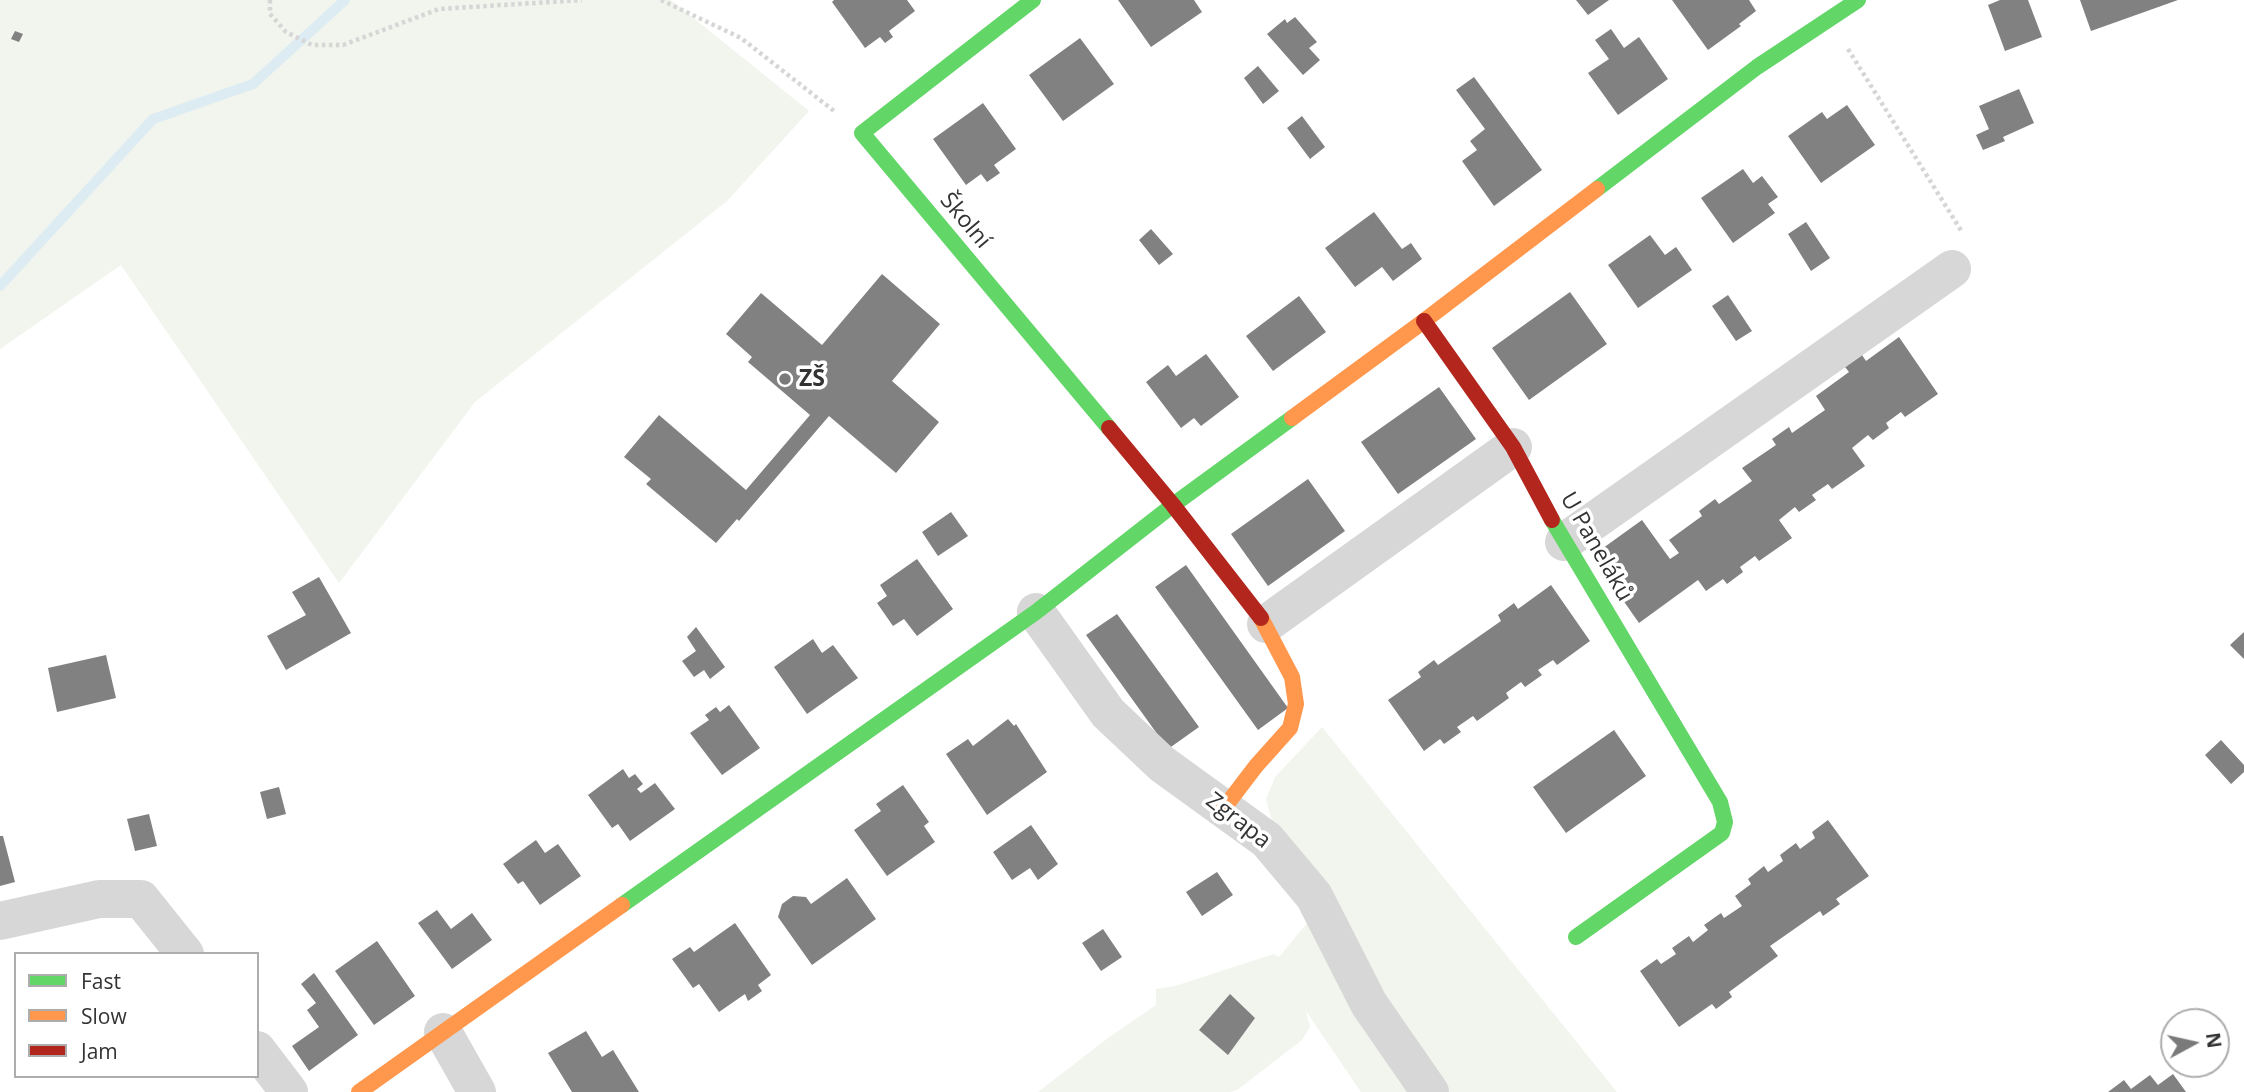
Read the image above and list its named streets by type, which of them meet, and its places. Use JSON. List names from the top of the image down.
{
  "streets": {
    "street": ["Školní", "U Paneláků", "Zgrapa"]
  },
  "crossings": [
    ["Školní", "Zgrapa"]
  ],
  "places": ["ZŠ"],
  "legend": ["Fast", "Slow", "Jam"],
  "north": "right"
}
